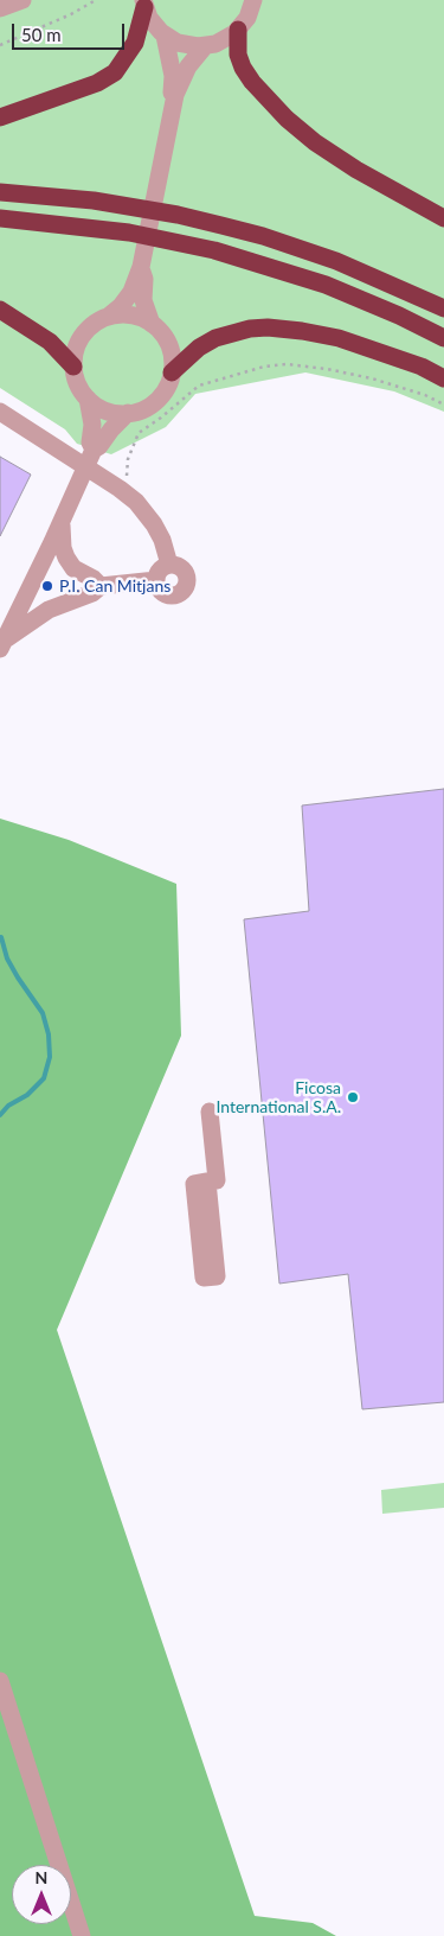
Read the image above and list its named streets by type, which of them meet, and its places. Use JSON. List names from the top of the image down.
{
  "places": ["P.I. Can Mitjans", "Ficosa International S.A."],
  "scale_bar": "50 m",
  "north": "top"
}
